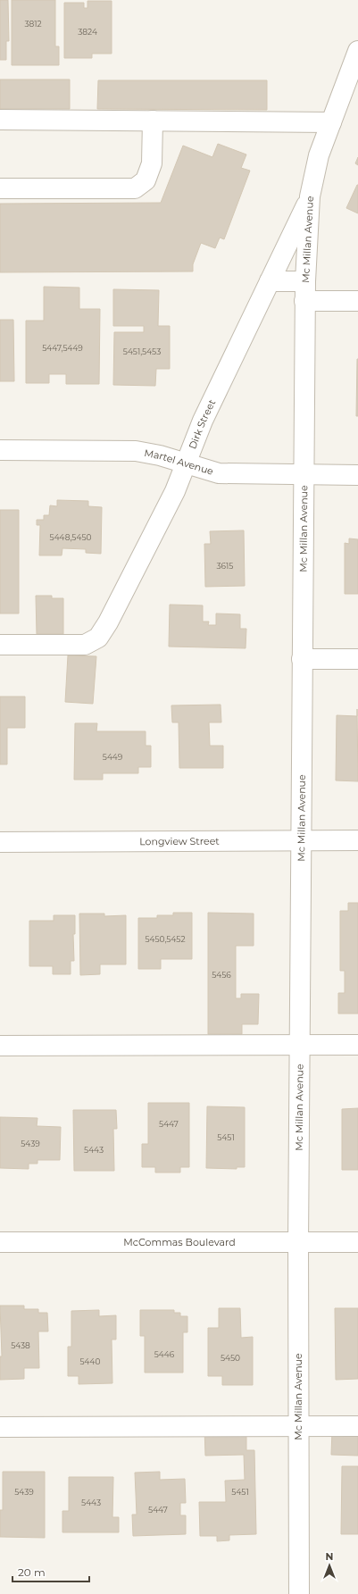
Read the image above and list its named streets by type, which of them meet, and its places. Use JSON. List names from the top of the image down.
{
  "streets": {
    "street": [
      "Mc Millan Avenue",
      "Dirk Street",
      "Martel Avenue",
      "Longview Street",
      "McCommas Boulevard"
    ]
  },
  "crossings": [
    ["Mc Millan Avenue", "Dirk Street"],
    ["Mc Millan Avenue", "Martel Avenue"],
    ["Mc Millan Avenue", "Longview Street"],
    ["Mc Millan Avenue", "McCommas Boulevard"],
    ["Dirk Street", "Martel Avenue"]
  ],
  "house_numbers": [
    "3812",
    "3824",
    "5447,5449",
    "5451,5453",
    "5448,5450",
    "3615",
    "5449",
    "5450,5452",
    "5456",
    "5447",
    "5451",
    "5439",
    "5443",
    "5438",
    "5446",
    "5450",
    "5440",
    "5439",
    "5451",
    "5443",
    "5447"
  ],
  "scale_bar": "20 m",
  "north": "top"
}
